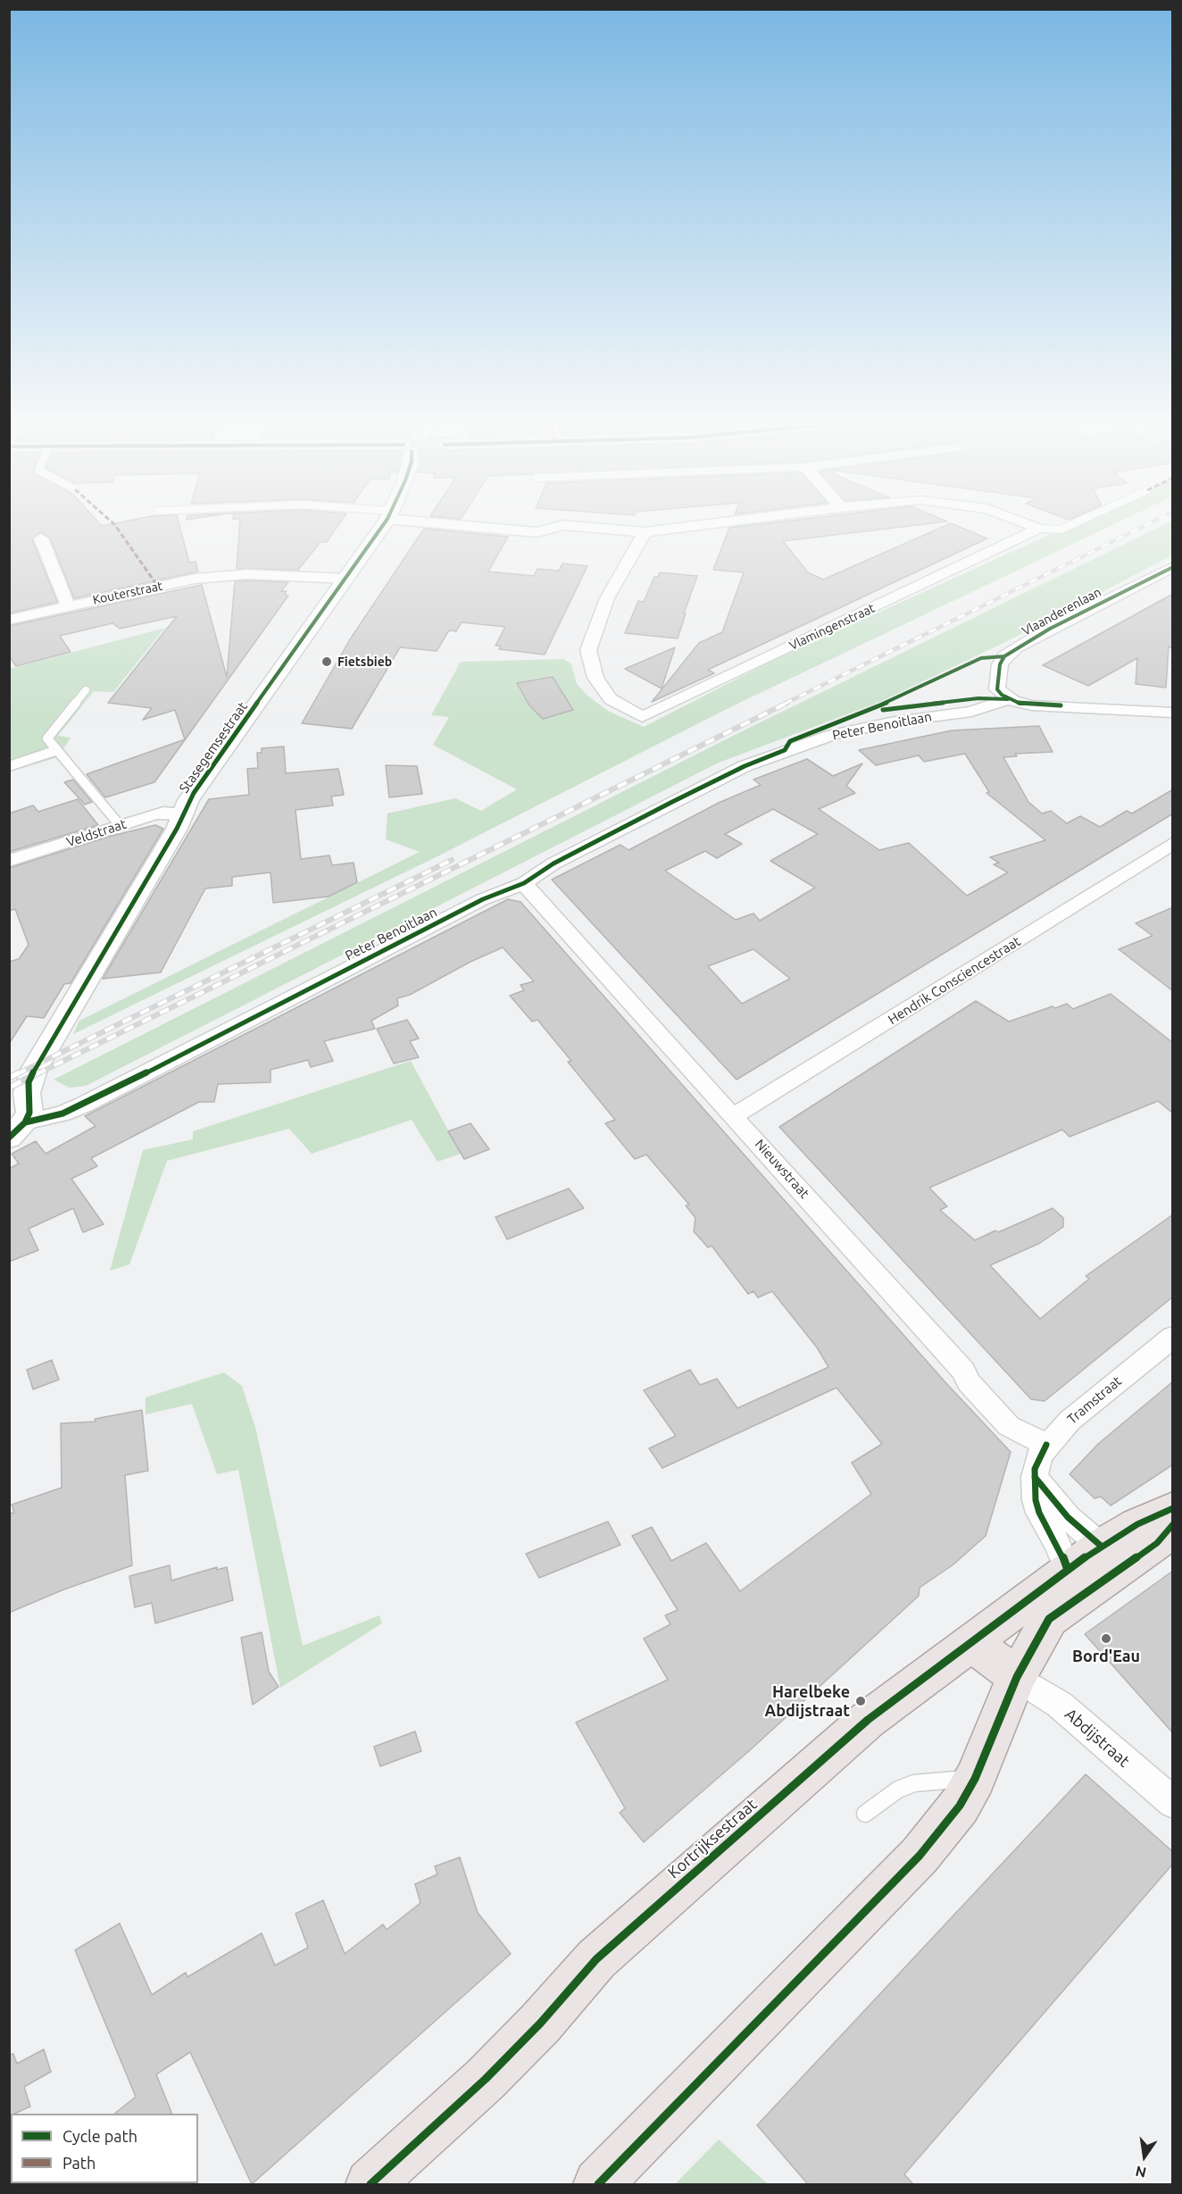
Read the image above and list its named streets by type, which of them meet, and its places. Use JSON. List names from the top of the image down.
{
  "streets": {
    "main road": ["Kortrijksestraat"],
    "street": [
      "Kouterstraat",
      "Vlaanderenlaan",
      "Vlamingenstraat",
      "Peter Benoitlaan",
      "Stasegemsestraat",
      "Veldstraat",
      "Hendrik Consciencestraat",
      "Nieuwstraat",
      "Tramstraat",
      "Abdijstraat"
    ]
  },
  "crossings": [
    ["Kouterstraat", "Stasegemsestraat"],
    ["Vlaanderenlaan", "Peter Benoitlaan"],
    ["Peter Benoitlaan", "Stasegemsestraat"],
    ["Peter Benoitlaan", "Nieuwstraat"],
    ["Stasegemsestraat", "Veldstraat"],
    ["Hendrik Consciencestraat", "Nieuwstraat"],
    ["Nieuwstraat", "Tramstraat"],
    ["Tramstraat", "Kortrijksestraat"]
  ],
  "places": ["Fietsbieb", "Bord'Eau", "Harelbeke Abdijstraat"],
  "legend": ["Cycle path", "Path"],
  "north": "bottom"
}
